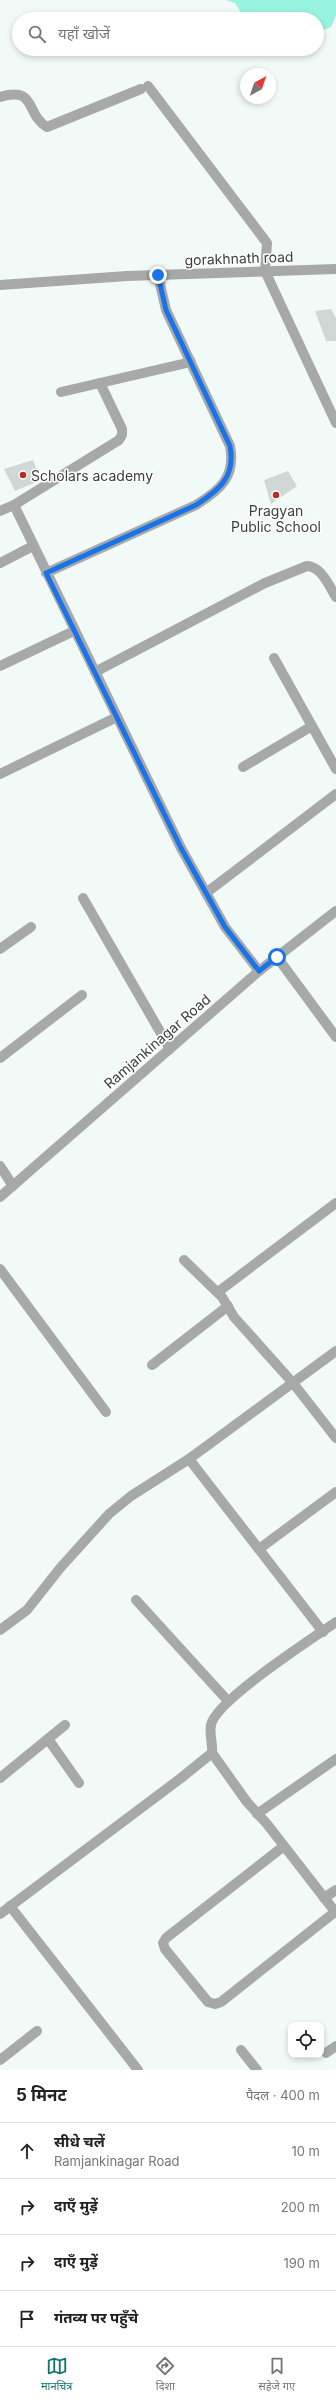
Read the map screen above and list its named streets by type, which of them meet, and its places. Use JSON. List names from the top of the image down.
{
  "streets": {
    "street": ["gorakhnath road", "Ramjankinagar Road"]
  },
  "places": ["Scholars academy", "Pragyan Public School"],
  "north": "top right",
  "page": {
    "search": "यहाँ खोजें",
    "heading": ["5 मिनट", "पैदल · 400 m"],
    "list": [
      ["सीधे चलें", "Ramjankinagar Road", "10 m"],
      ["दाएँ मुड़ें", "200 m"],
      ["दाएँ मुड़ें", "190 m"],
      "गंतव्य पर पहुँचे"
    ],
    "nav": ["मानचित्र", "दिशा", "सहेजे गए"]
  }
}
